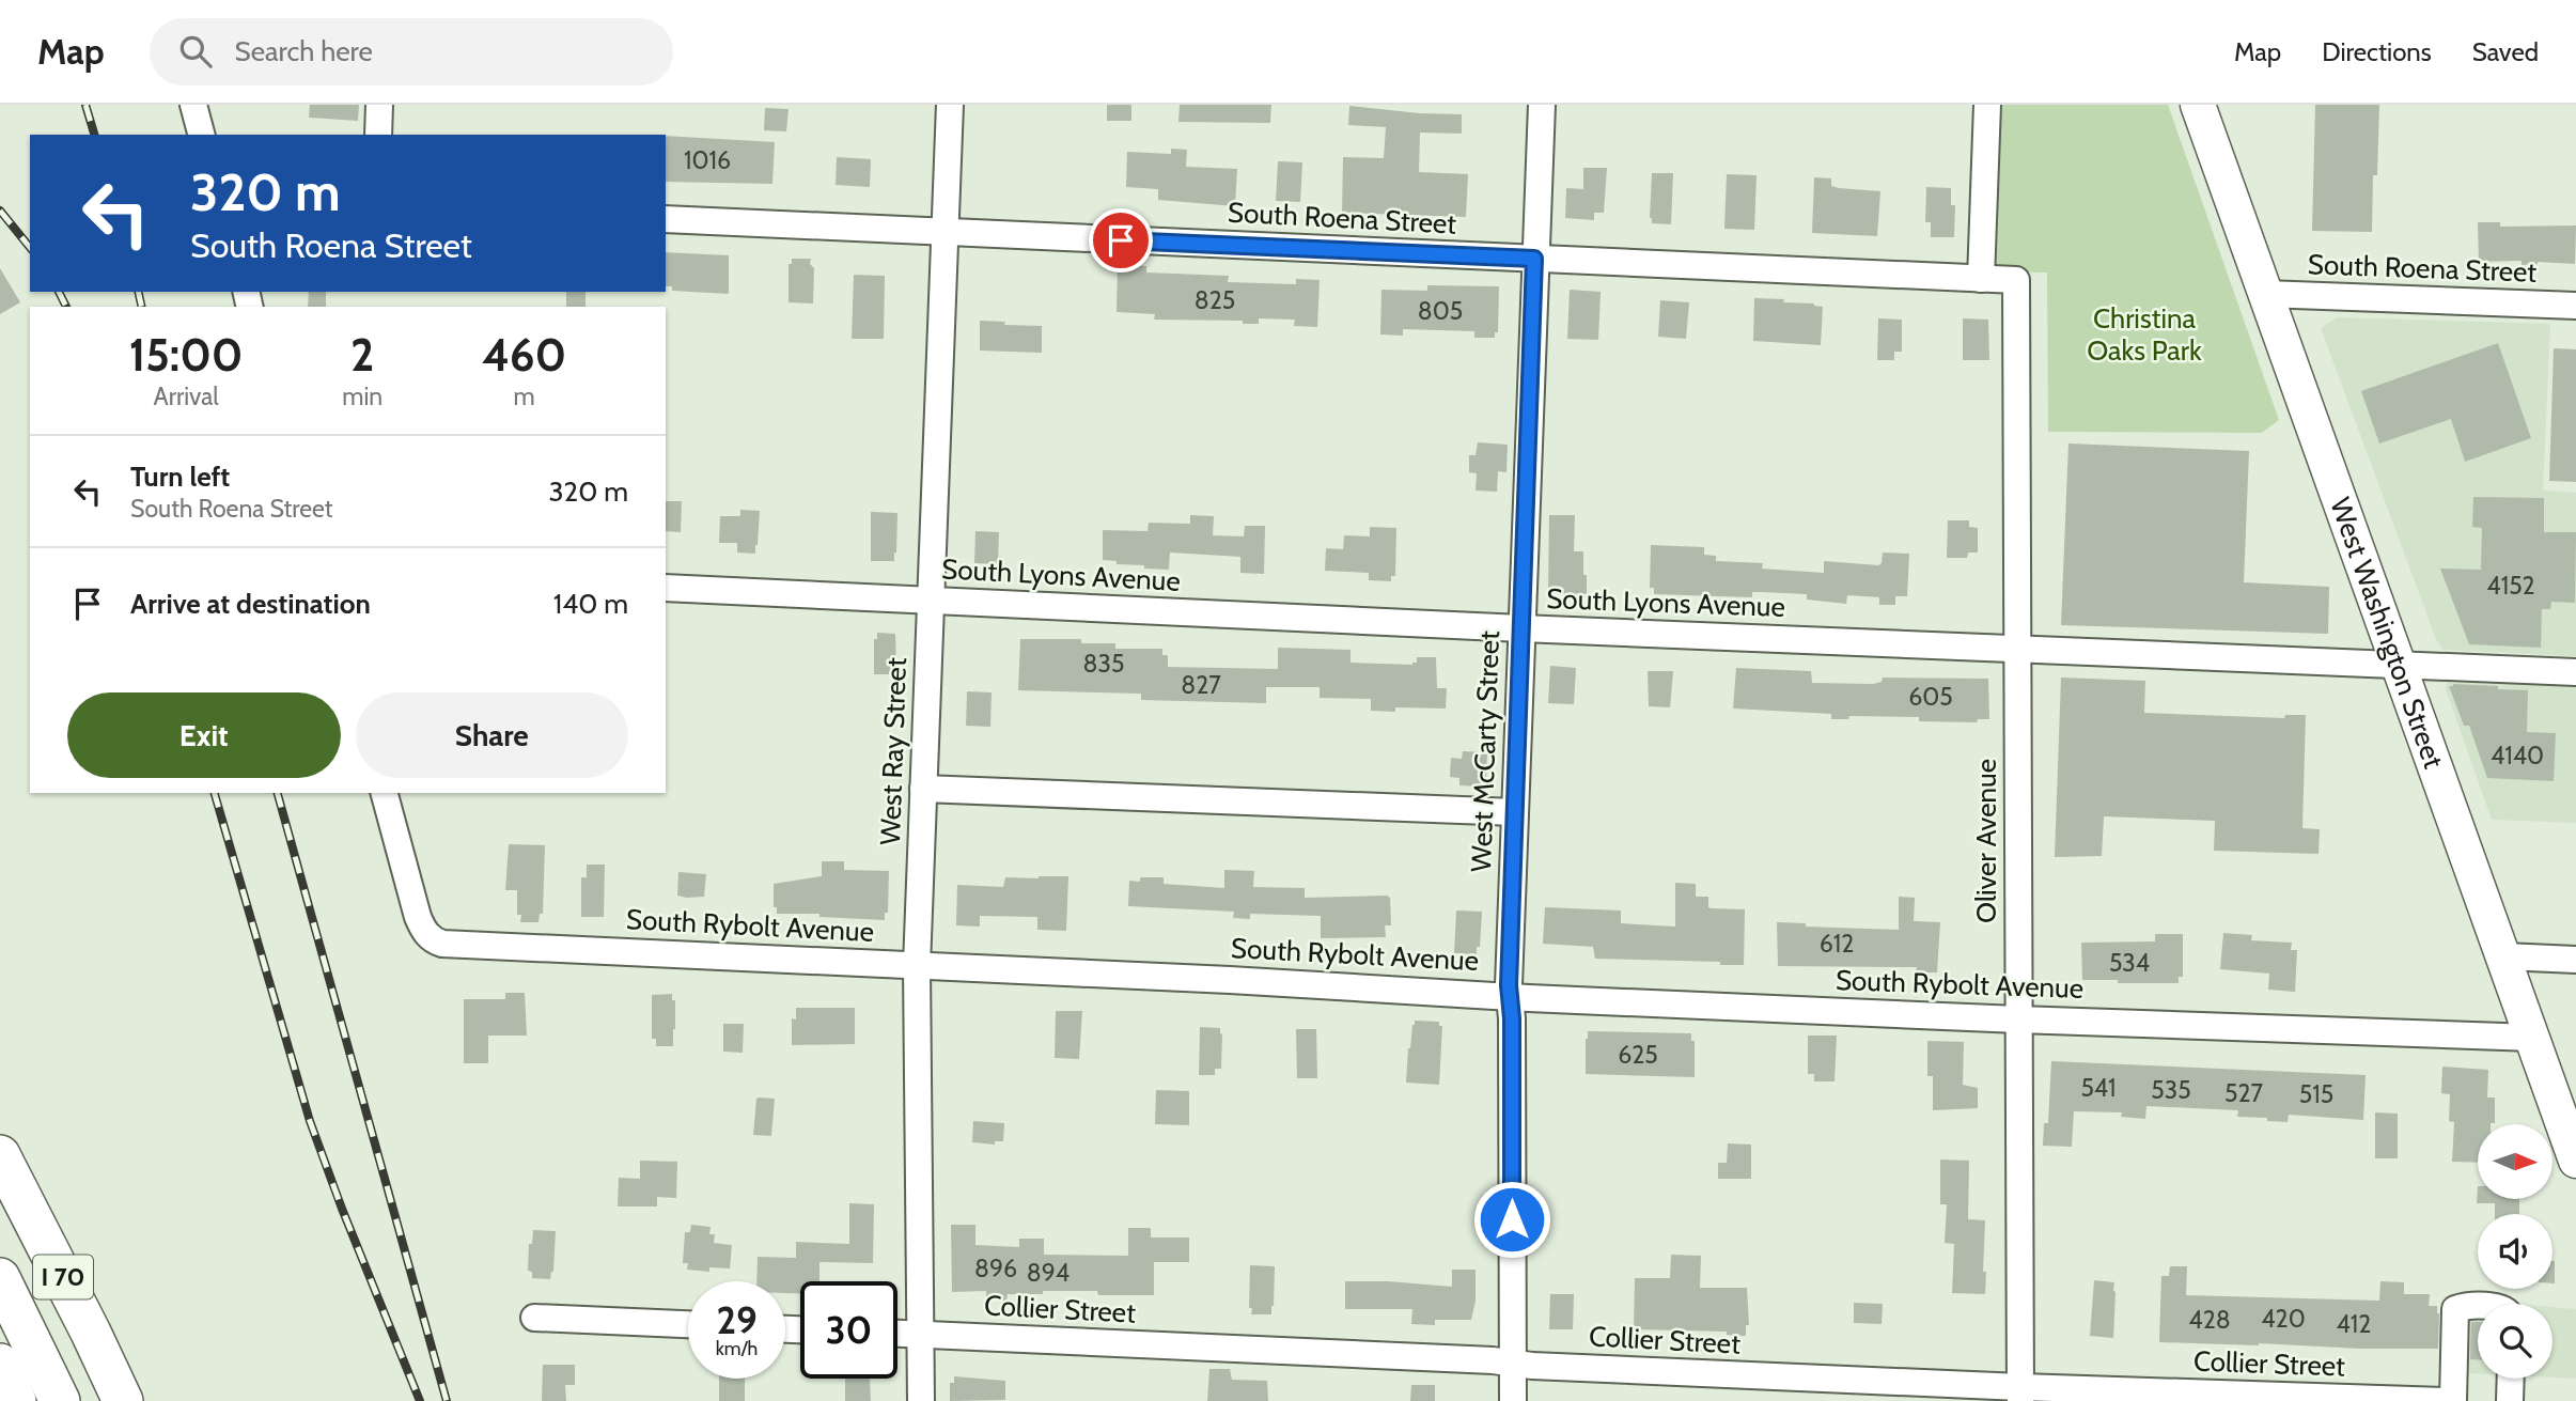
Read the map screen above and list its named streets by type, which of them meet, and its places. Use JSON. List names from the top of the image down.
{
  "streets": {
    "highway": ["I 70"],
    "main road": ["West Washington Street"],
    "street": [
      "South Roena Street",
      "South Lyons Avenue",
      "West Ray Street",
      "West McCarty Street",
      "Oliver Avenue",
      "South Rybolt Avenue",
      "Collier Street"
    ]
  },
  "crossings": [
    ["South Roena Street", "West Washington Street"],
    ["South Roena Street", "West Ray Street"],
    ["South Roena Street", "West McCarty Street"],
    ["South Roena Street", "Oliver Avenue"],
    ["South Lyons Avenue", "West Washington Street"],
    ["South Lyons Avenue", "West Ray Street"],
    ["South Lyons Avenue", "West McCarty Street"],
    ["South Lyons Avenue", "Oliver Avenue"],
    ["West Washington Street", "South Rybolt Avenue"],
    ["West Ray Street", "South Rybolt Avenue"],
    ["West Ray Street", "Collier Street"],
    ["West McCarty Street", "South Rybolt Avenue"],
    ["West McCarty Street", "Collier Street"],
    ["Oliver Avenue", "South Rybolt Avenue"],
    ["Oliver Avenue", "Collier Street"]
  ],
  "parks": ["Christina Oaks Park"],
  "house_numbers": [
    "1016",
    "825",
    "805",
    "4152",
    "835",
    "827",
    "605",
    "4140",
    "612",
    "534",
    "625",
    "541",
    "535",
    "527",
    "515",
    "896",
    "894",
    "420",
    "428",
    "412"
  ],
  "north": "right",
  "page": {
    "header": "Map",
    "search": "Search here",
    "nav": ["Map", "Directions", "Saved"],
    "turn": ["320 m", "South Roena Street"],
    "eta": [
      "15:00",
      "Arrival",
      "2",
      "min",
      "460",
      "m"
    ],
    "list": [
      {
        "name": "Turn left",
        "note": "South Roena Street",
        "value": "320 m"
      },
      {
        "name": "Arrive at destination",
        "value": "140 m"
      }
    ],
    "buttons": ["Exit", "Share"],
    "speed": "29 km/h",
    "limit": "30"
  }
}
